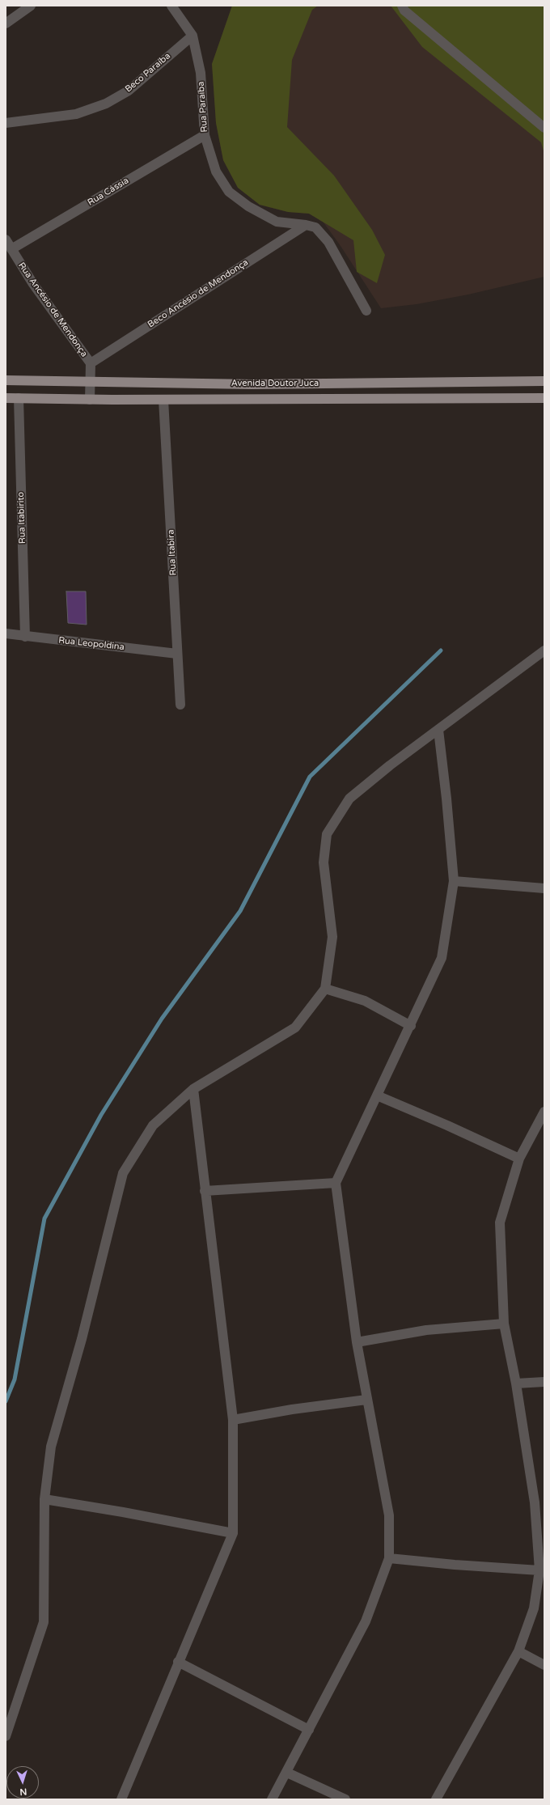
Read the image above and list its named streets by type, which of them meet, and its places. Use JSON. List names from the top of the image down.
{
  "streets": {
    "main road": ["Avenida Doutor Juca"],
    "street": [
      "Beco Paraíba",
      "Rua Paraíba",
      "Rua Cássia",
      "Beco Ancésio de Mendonça",
      "Rua Ancésio de Mendonça",
      "Rua Itabirito",
      "Rua Itabira",
      "Rua Leopoldina"
    ]
  },
  "crossings": [
    ["Beco Paraíba", "Rua Paraíba"],
    ["Rua Paraíba", "Rua Cássia"],
    ["Rua Paraíba", "Beco Ancésio de Mendonça"],
    ["Rua Cássia", "Rua Ancésio de Mendonça"],
    ["Beco Ancésio de Mendonça", "Rua Ancésio de Mendonça"],
    ["Rua Ancésio de Mendonça", "Avenida Doutor Juca"],
    ["Avenida Doutor Juca", "Rua Itabirito"],
    ["Avenida Doutor Juca", "Rua Itabira"],
    ["Rua Itabirito", "Rua Leopoldina"],
    ["Rua Itabira", "Rua Leopoldina"]
  ],
  "north": "bottom"
}
